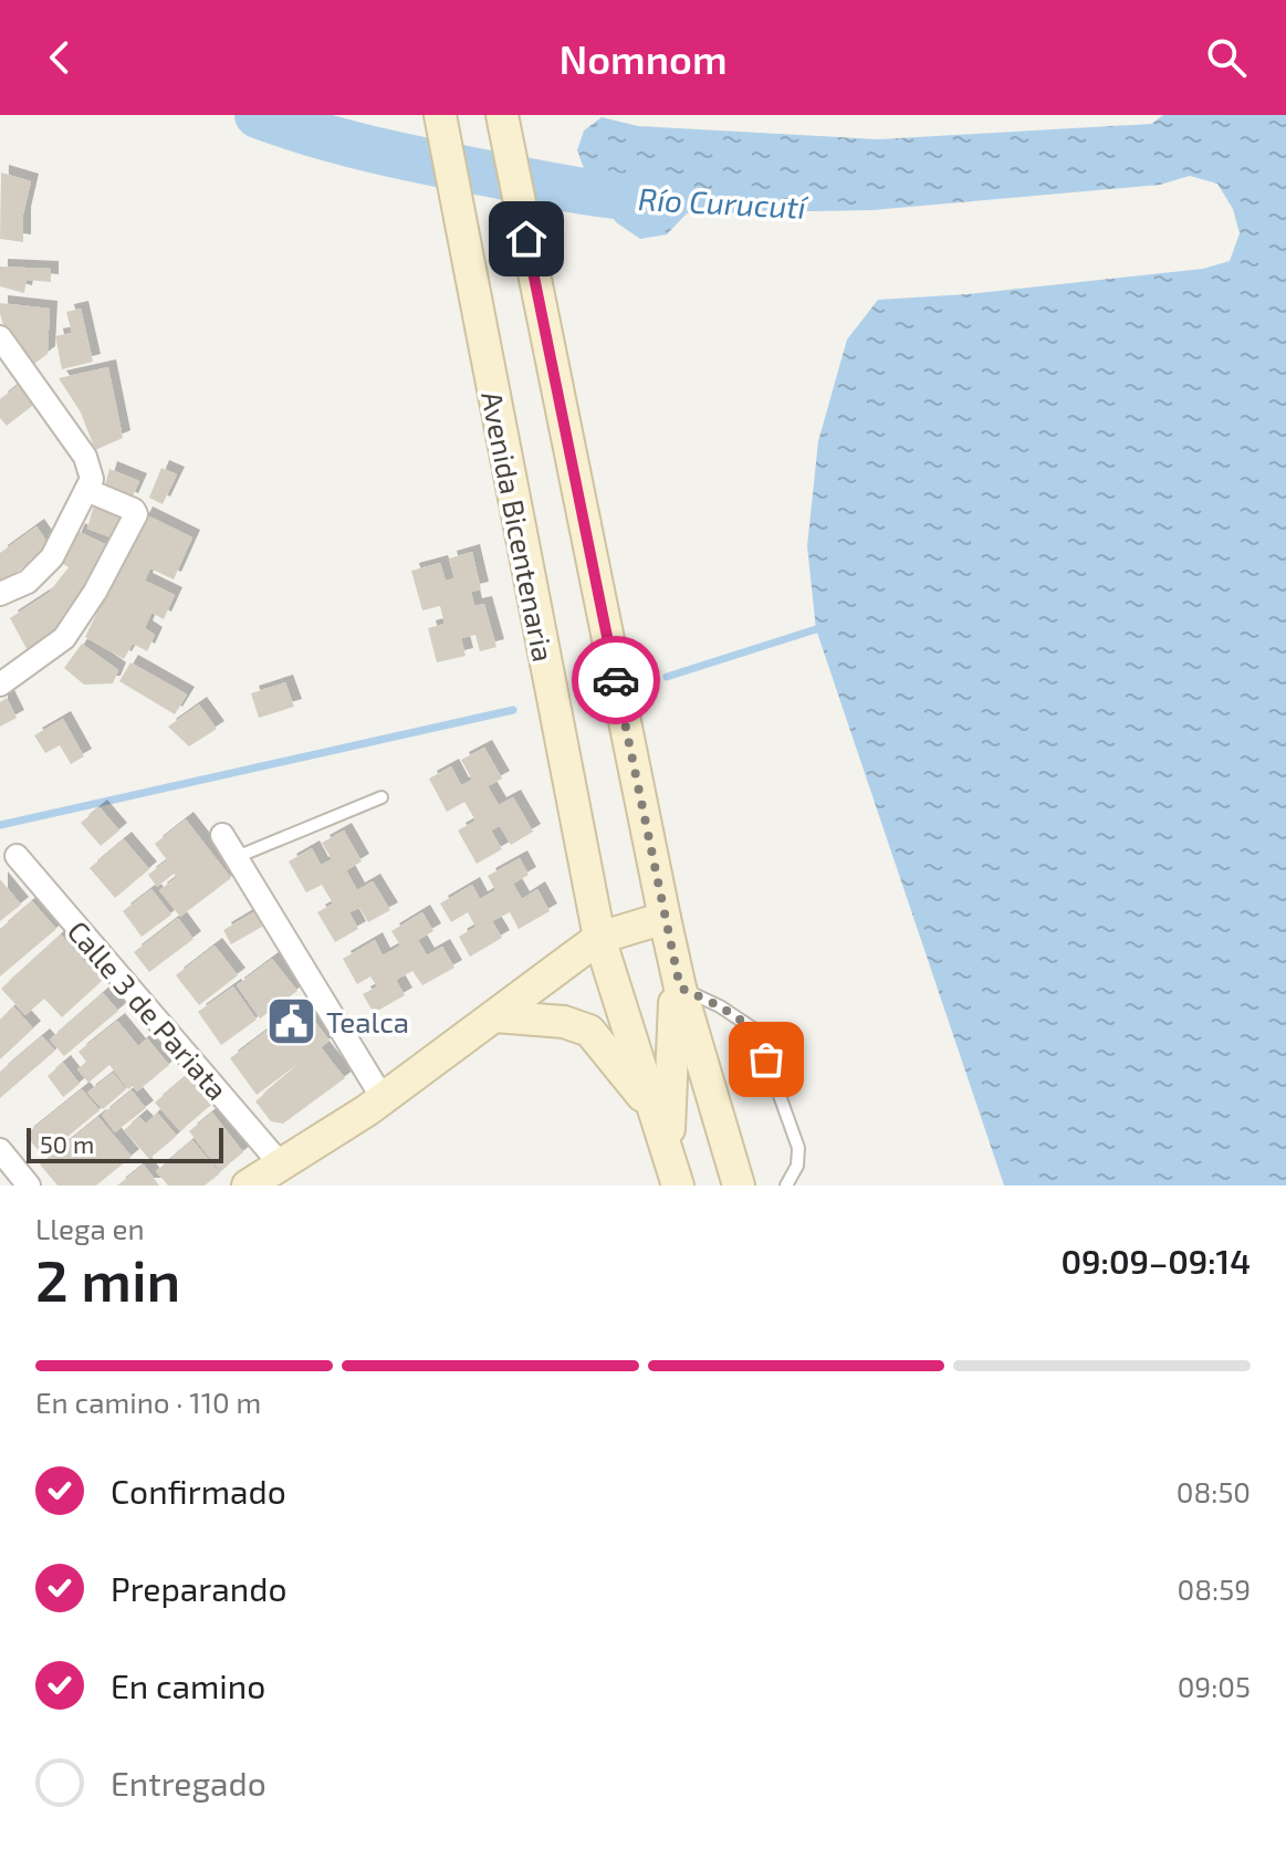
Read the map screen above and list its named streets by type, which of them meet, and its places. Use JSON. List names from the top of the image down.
{
  "streets": {
    "street": ["Avenida Bicentenaria", "Calle 3 de Pariata"]
  },
  "water": ["Río Curucutí"],
  "places": {
    "public building": ["Tealca"]
  },
  "scale_bar": "50 m",
  "page": {
    "header": "Nomnom",
    "scale": "50 m",
    "heading": ["2 min", "Llega en", "09:09–09:14"],
    "bar": "En camino · 110 m",
    "list": [
      ["Confirmado", "08:50"],
      ["Preparando", "08:59"],
      ["En camino", "09:05"],
      "Entregado"
    ]
  }
}
